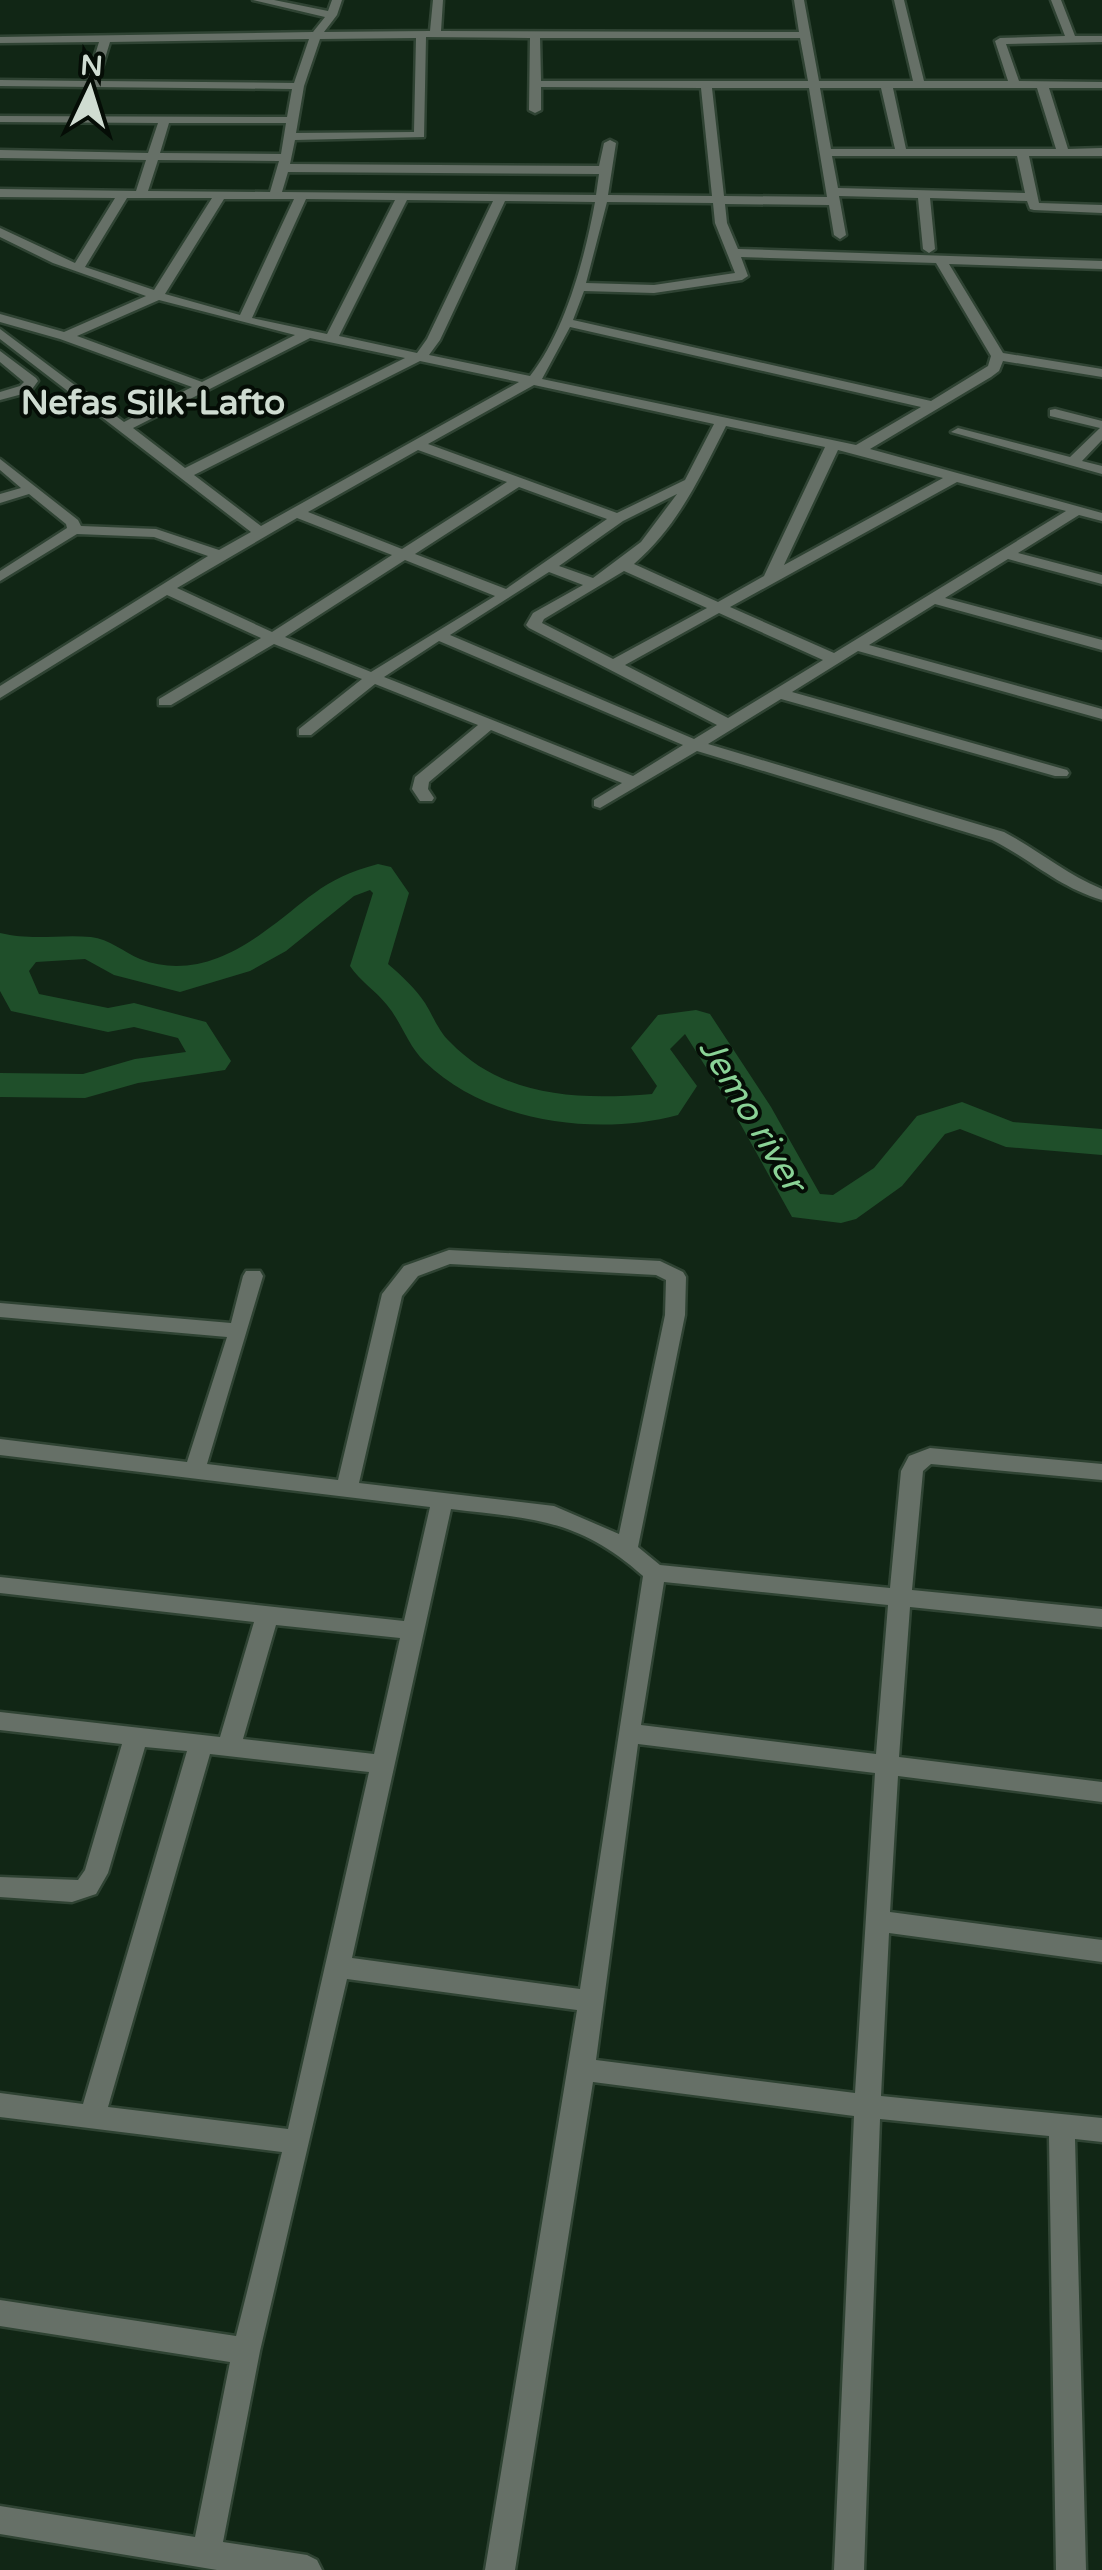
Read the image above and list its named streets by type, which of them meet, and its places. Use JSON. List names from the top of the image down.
{
  "districts": ["Nefas Silk-Lafto"],
  "water": ["Jemo river"],
  "north": "top"
}
